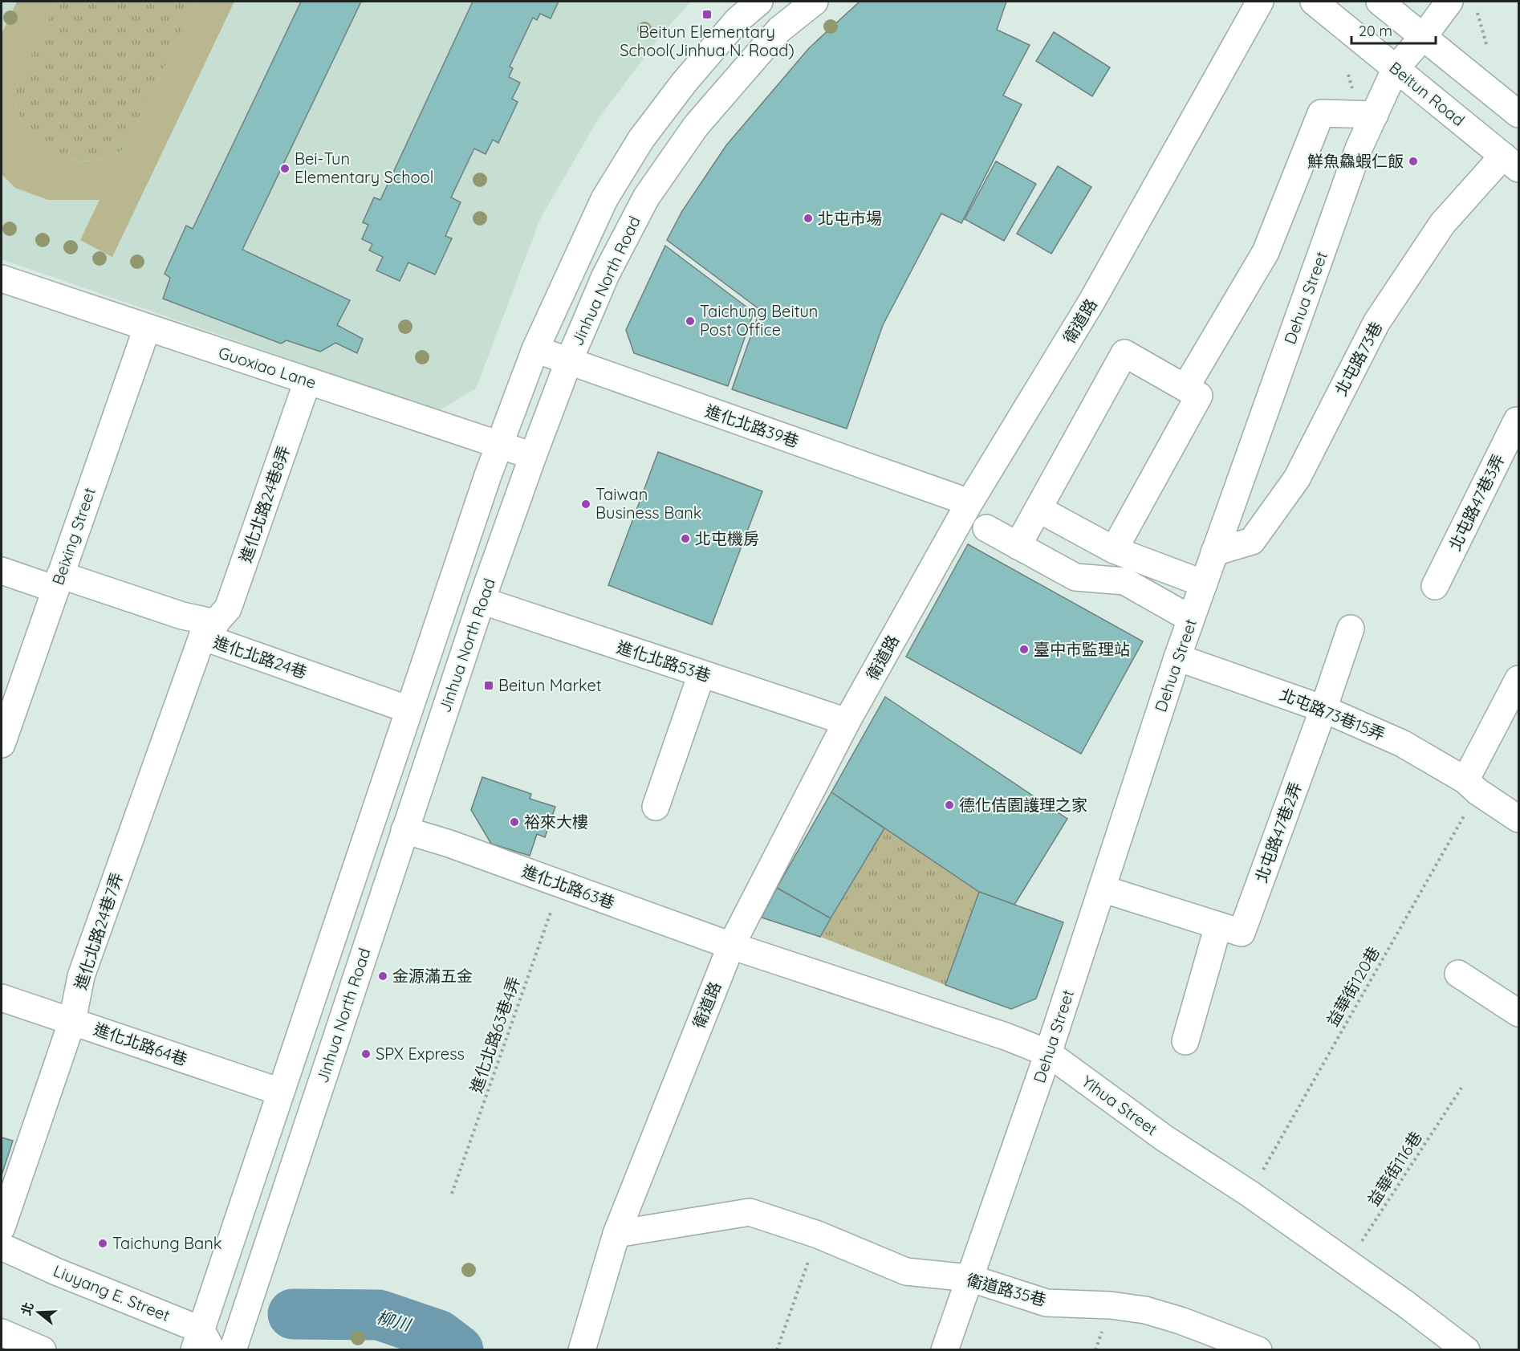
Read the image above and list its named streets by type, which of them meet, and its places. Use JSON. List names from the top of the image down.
{
  "streets": {
    "street": [
      "Beitun Road",
      "Jinhua North Road",
      "Dehua Street",
      "衛道路",
      "北屯路73巷",
      "Guoxiao Lane",
      "進化北路39巷",
      "北屯路47巷3弄",
      "進化北路24巷8弄",
      "Beixing Street",
      "進化北路24巷",
      "進化北路53巷",
      "北屯路73巷15弄",
      "北屯路47巷2弄",
      "進化北路63巷",
      "進化北路24巷7弄",
      "進化北路64巷",
      "Yihua Street",
      "衛道路35巷",
      "Liuyang E. Street"
    ],
    "path": ["益華街120巷", "進化北路63巷4弄", "益華街116巷"]
  },
  "crossings": [
    ["Beitun Road", "Dehua Street"],
    ["Beitun Road", "北屯路73巷"],
    ["Jinhua North Road", "Guoxiao Lane"],
    ["Jinhua North Road", "進化北路39巷"],
    ["Jinhua North Road", "進化北路53巷"],
    ["Jinhua North Road", "進化北路63巷"],
    ["Dehua Street", "北屯路73巷"],
    ["Dehua Street", "北屯路73巷15弄"],
    ["Dehua Street", "北屯路47巷2弄"],
    ["Dehua Street", "Yihua Street"],
    ["Dehua Street", "衛道路35巷"],
    ["衛道路", "進化北路39巷"],
    ["衛道路", "進化北路53巷"],
    ["衛道路", "進化北路63巷"],
    ["衛道路", "Yihua Street"],
    ["衛道路", "衛道路35巷"],
    ["Guoxiao Lane", "進化北路24巷8弄"],
    ["Guoxiao Lane", "Beixing Street"],
    ["進化北路24巷8弄", "進化北路24巷"],
    ["進化北路24巷8弄", "進化北路24巷7弄"],
    ["Beixing Street", "進化北路24巷"],
    ["進化北路24巷", "進化北路24巷7弄"],
    ["北屯路73巷15弄", "北屯路47巷2弄"],
    ["北屯路73巷15弄", "益華街120巷"],
    ["進化北路63巷", "進化北路63巷4弄"],
    ["進化北路63巷", "Yihua Street"],
    ["進化北路24巷7弄", "進化北路64巷"],
    ["益華街120巷", "Yihua Street"],
    ["Yihua Street", "益華街116巷"]
  ],
  "water": ["柳川"],
  "places": {
    "transit": ["Beitun Elementary School(Jinhua N. Road)", "Beitun Market"],
    "other": [
      "鮮魚鱻蝦仁飯",
      "Bei-Tun Elementary School",
      "北屯市場",
      "Taichung Beitun Post Office",
      "Taiwan Business Bank",
      "北屯機房",
      "臺中市監理站",
      "德化佶園護理之家",
      "裕來大樓",
      "金源滿五金",
      "SPX Express",
      "Taichung Bank"
    ]
  },
  "scale_bar": "20 m",
  "north": "left"
}
